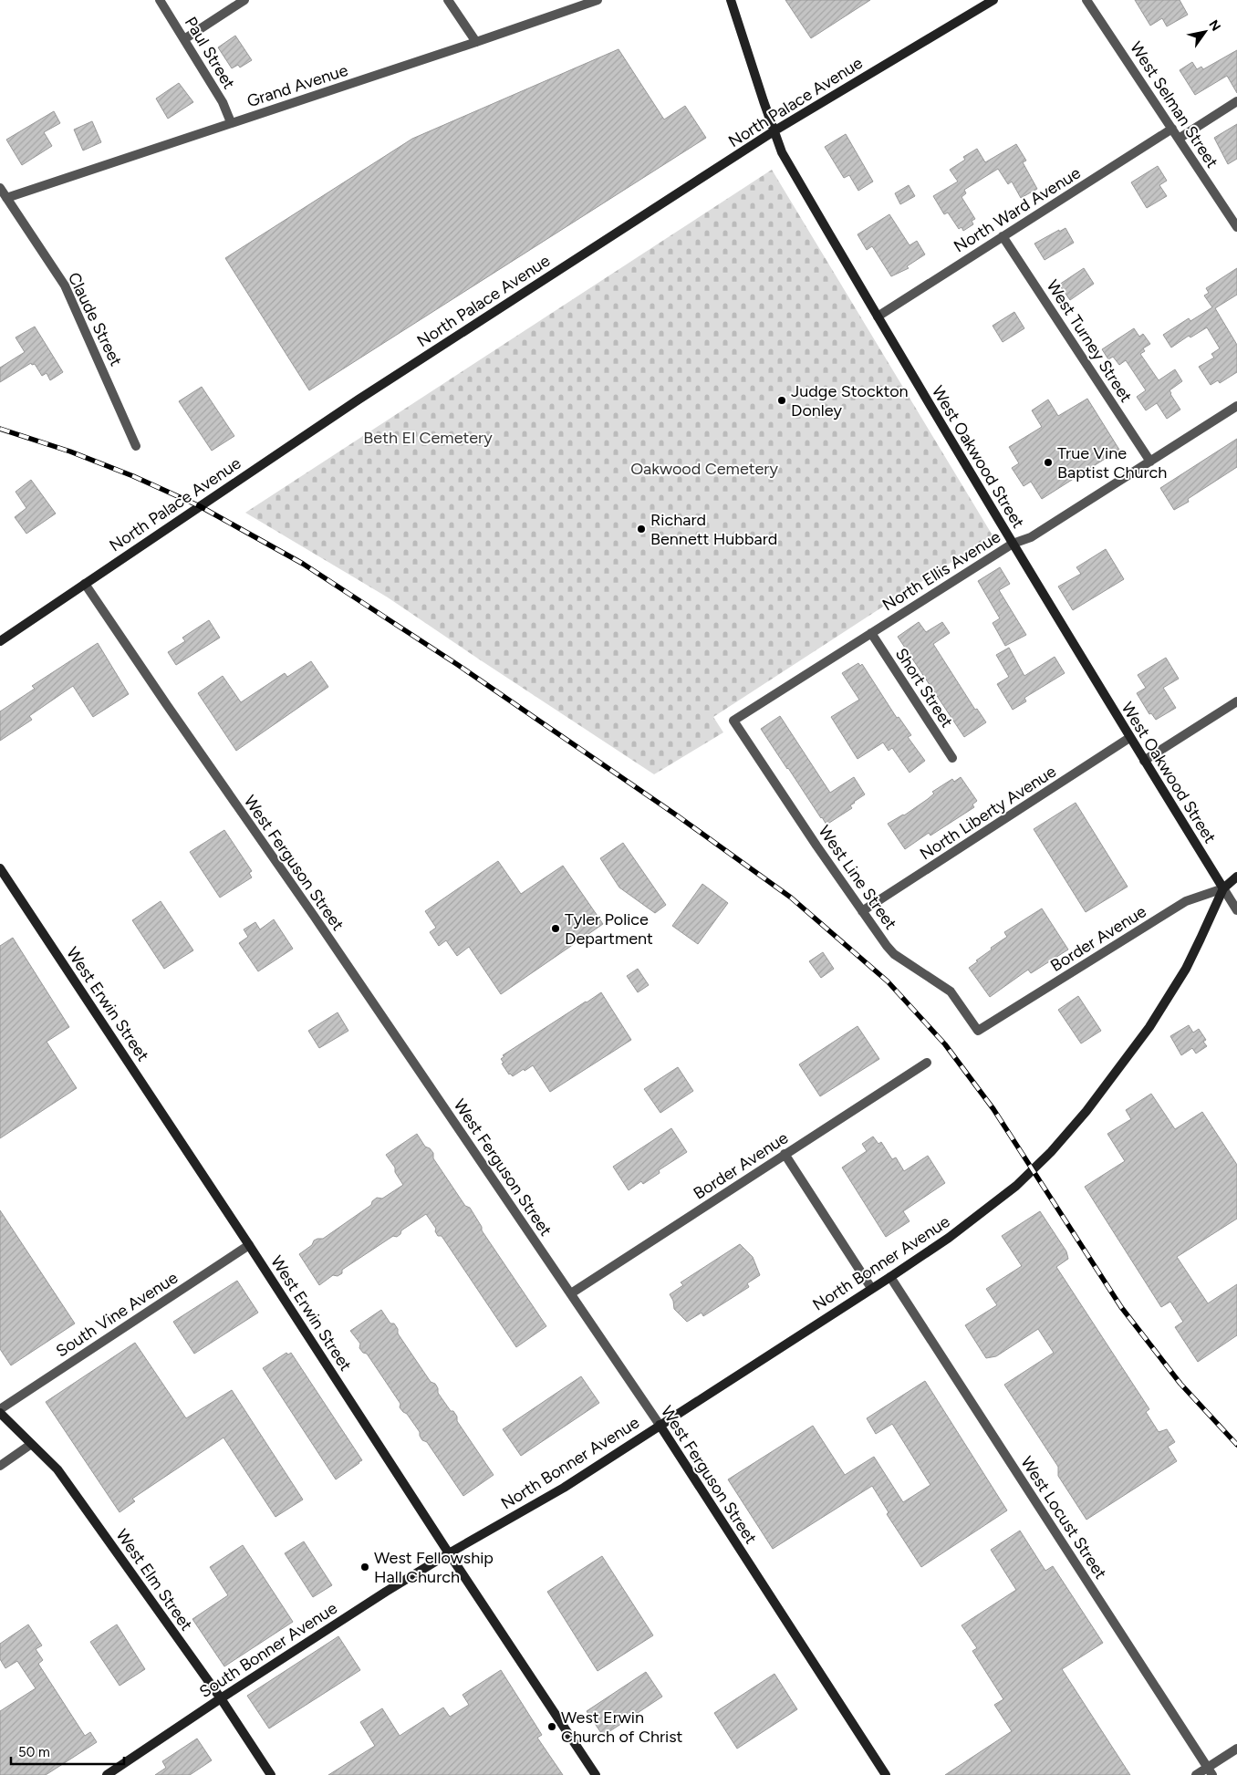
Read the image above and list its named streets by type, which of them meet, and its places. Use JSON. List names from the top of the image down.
{
  "streets": {
    "main road": [
      "North Palace Avenue",
      "West Oakwood Street",
      "West Ferguson Street",
      "Border Avenue",
      "West Erwin Street",
      "North Bonner Avenue",
      "West Elm Street",
      "South Bonner Avenue"
    ],
    "street": [
      "Paul Street",
      "Grand Avenue",
      "West Selman Street",
      "North Ward Avenue",
      "Claude Street",
      "West Turney Street",
      "North Ellis Avenue",
      "Short Street",
      "North Liberty Avenue",
      "West Line Street",
      "South Vine Avenue",
      "West Locust Street"
    ]
  },
  "crossings": [
    ["Paul Street", "Grand Avenue"],
    ["Grand Avenue", "Claude Street"],
    ["North Palace Avenue", "West Oakwood Street"],
    ["North Palace Avenue", "West Ferguson Street"],
    ["West Selman Street", "North Ward Avenue"],
    ["North Ward Avenue", "West Turney Street"],
    ["North Ward Avenue", "West Oakwood Street"],
    ["West Turney Street", "North Ellis Avenue"],
    ["West Oakwood Street", "North Ellis Avenue"],
    ["West Oakwood Street", "North Liberty Avenue"],
    ["West Oakwood Street", "Border Avenue"],
    ["West Oakwood Street", "North Bonner Avenue"],
    ["North Ellis Avenue", "Short Street"],
    ["North Ellis Avenue", "West Line Street"],
    ["North Liberty Avenue", "West Line Street"],
    ["West Ferguson Street", "Border Avenue"],
    ["West Ferguson Street", "North Bonner Avenue"],
    ["West Line Street", "Border Avenue"],
    ["Border Avenue", "North Bonner Avenue"],
    ["West Erwin Street", "North Bonner Avenue"],
    ["West Erwin Street", "South Vine Avenue"],
    ["West Erwin Street", "South Bonner Avenue"],
    ["North Bonner Avenue", "West Locust Street"],
    ["North Bonner Avenue", "South Bonner Avenue"],
    ["West Elm Street", "South Bonner Avenue"]
  ],
  "parks": ["Beth El Cemetery", "Oakwood Cemetery"],
  "places": [
    "Judge Stockton Donley",
    "True Vine Baptist Church",
    "Richard Bennett Hubbard",
    "Tyler Police Department",
    "West Fellowship Hall Church",
    "West Erwin Church of Christ"
  ],
  "scale_bar": "50 m",
  "north": "top right"
}
